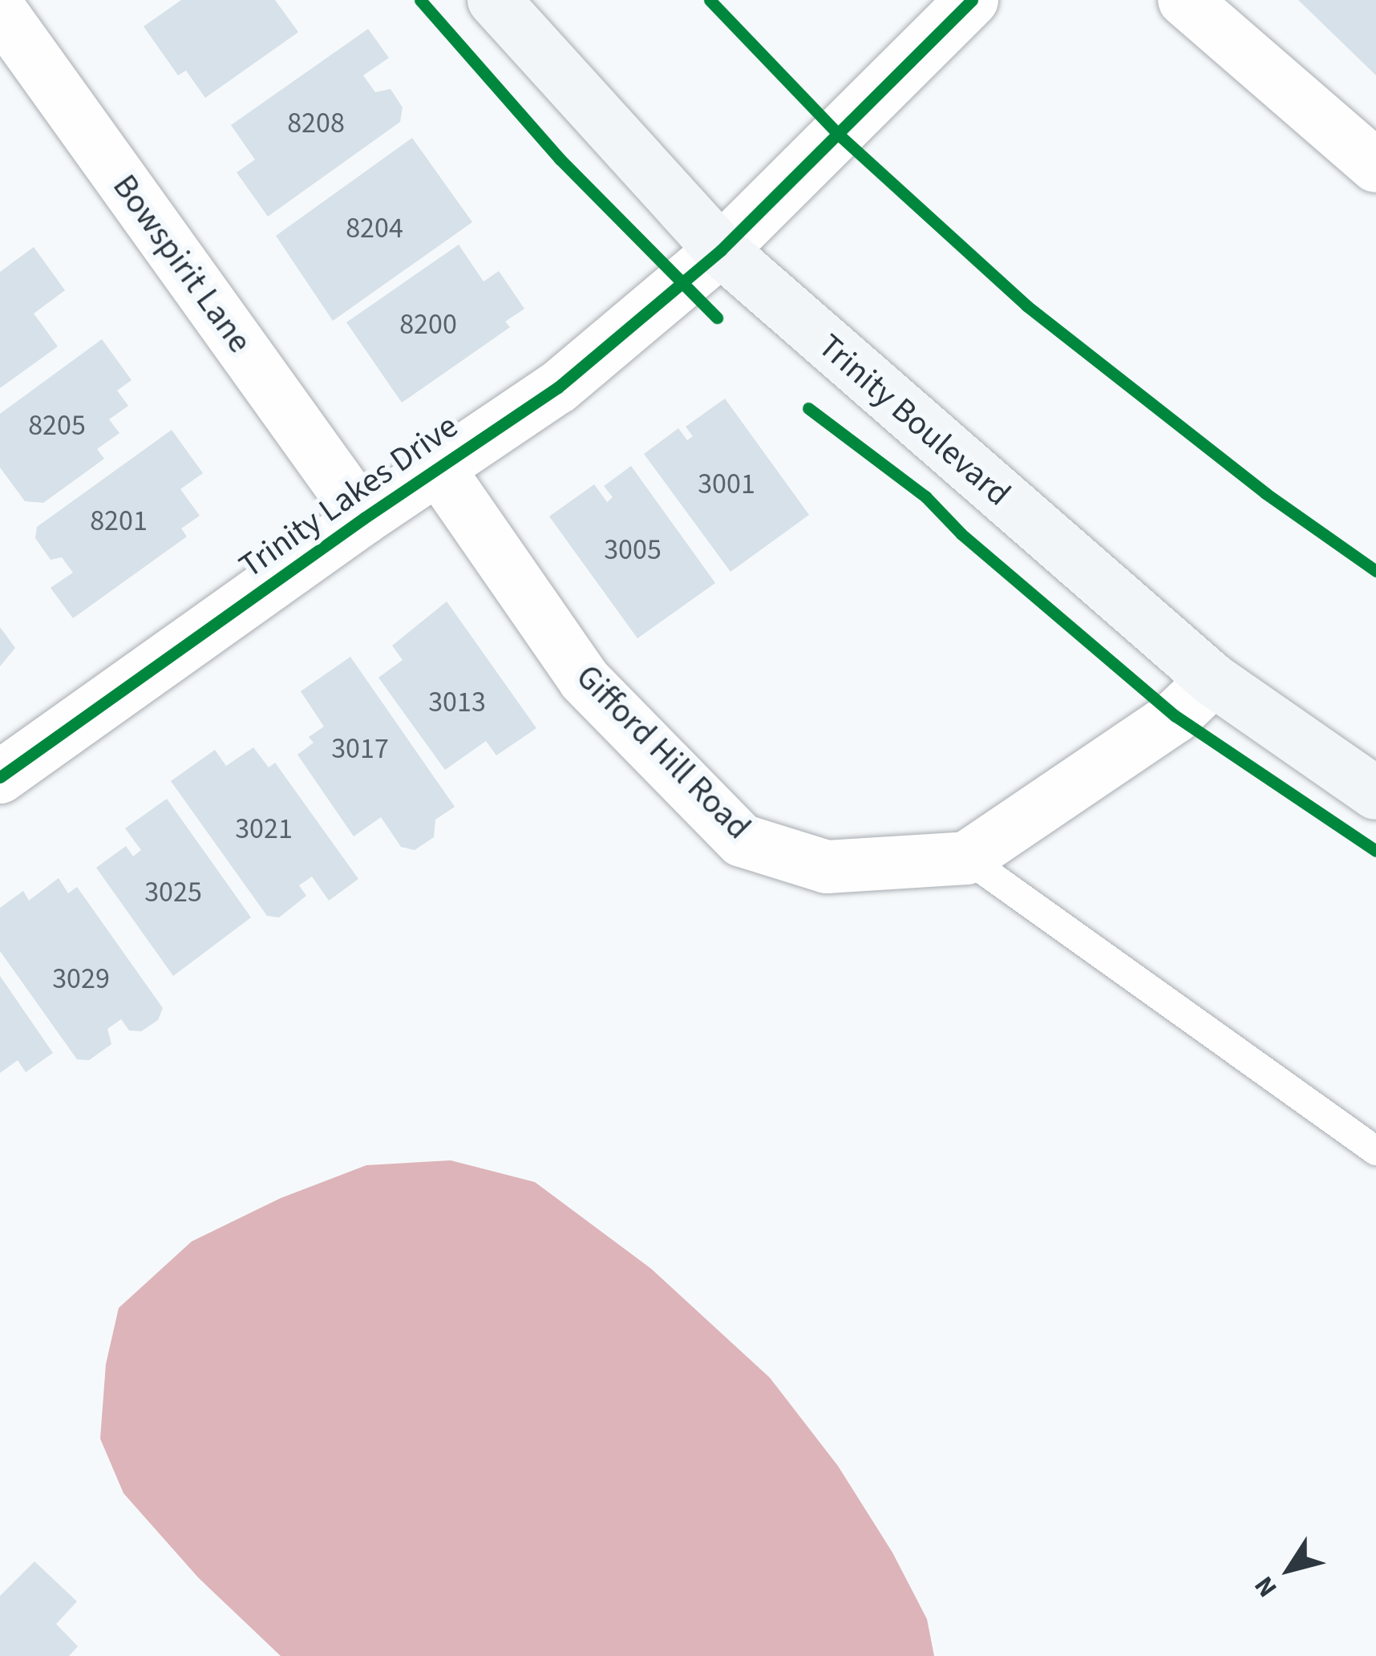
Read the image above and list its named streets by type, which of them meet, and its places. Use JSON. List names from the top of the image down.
{
  "streets": {
    "main road": ["Trinity Boulevard"],
    "street": ["Bowspirit Lane", "Trinity Lakes Drive", "Gifford Hill Road"]
  },
  "crossings": [
    ["Bowspirit Lane", "Trinity Lakes Drive"],
    ["Trinity Boulevard", "Trinity Lakes Drive"],
    ["Trinity Lakes Drive", "Gifford Hill Road"]
  ],
  "house_numbers": [
    "8208",
    "8204",
    "8200",
    "8205",
    "3001",
    "8201",
    "3005",
    "3013",
    "3017",
    "3021",
    "3025",
    "3029"
  ],
  "north": "bottom left"
}
